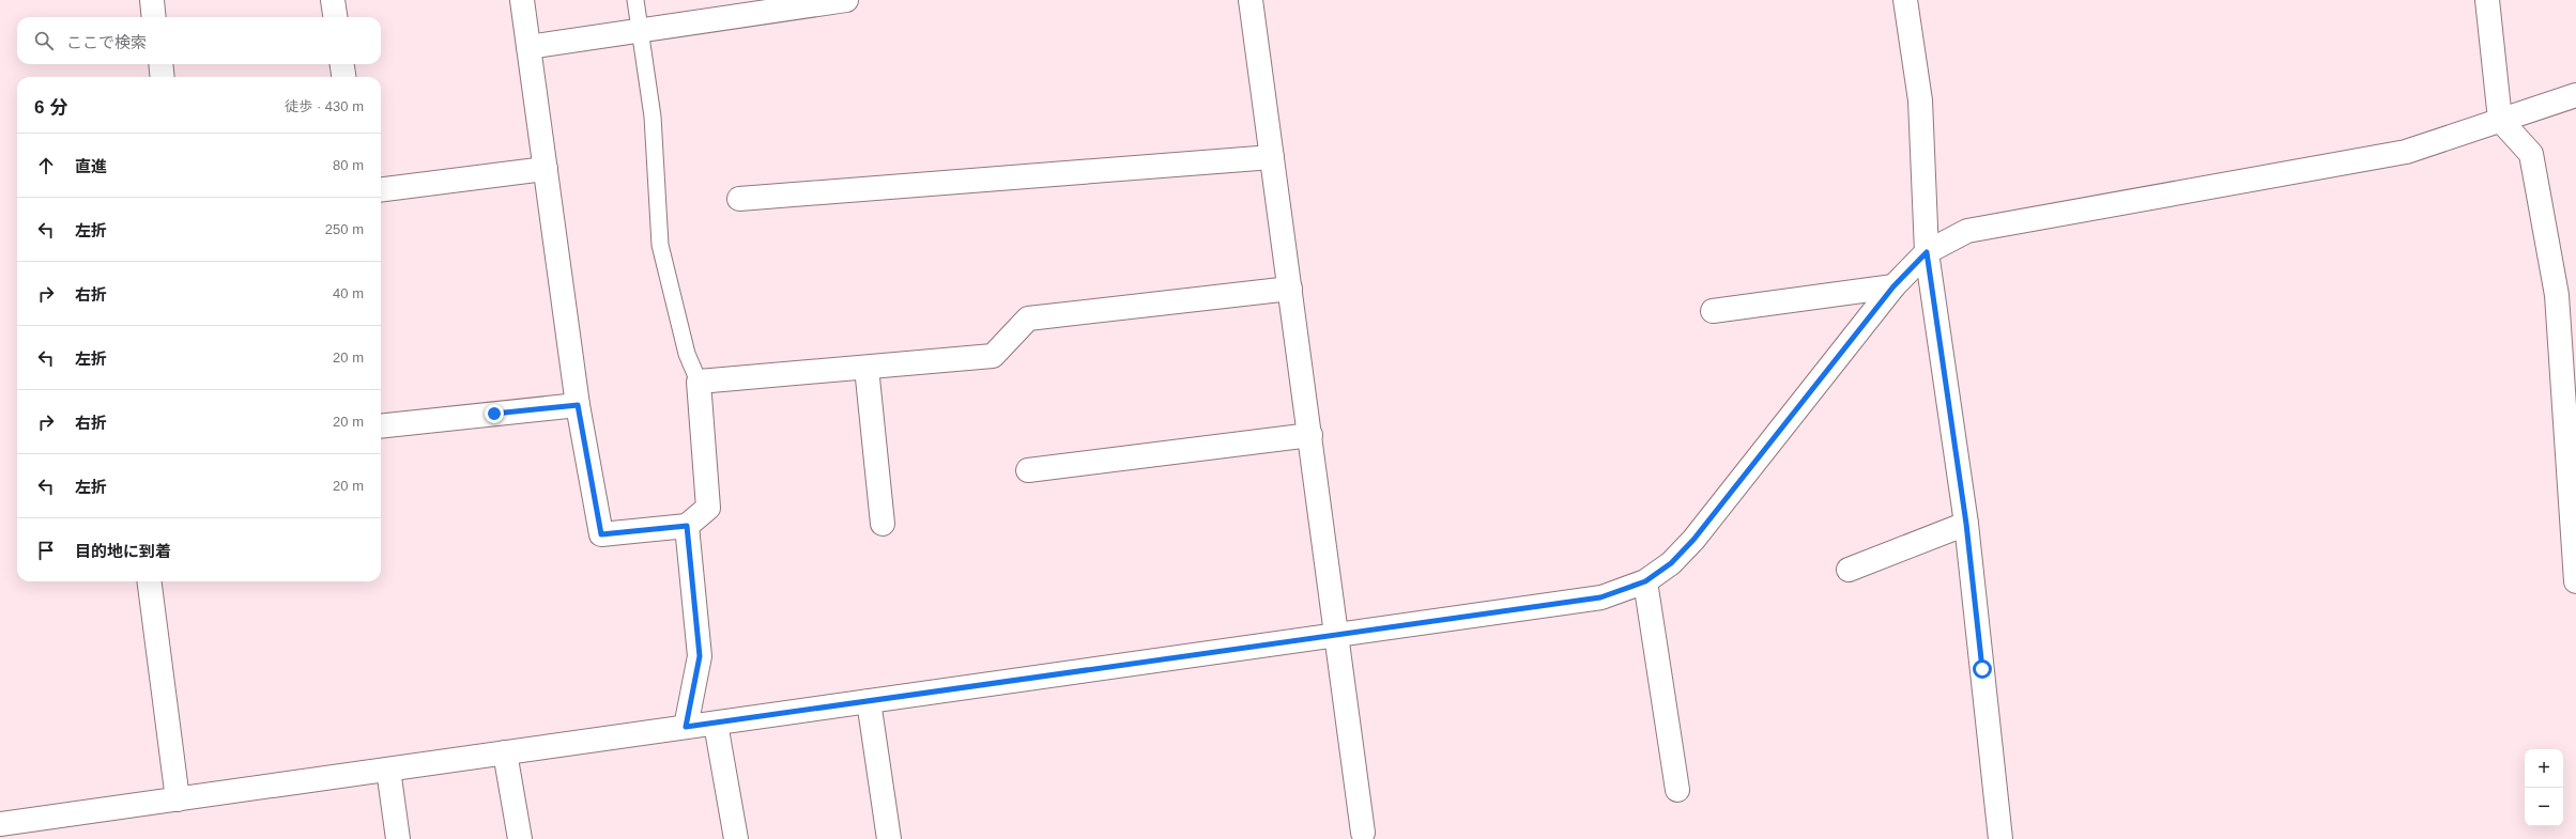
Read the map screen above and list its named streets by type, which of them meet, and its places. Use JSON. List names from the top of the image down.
{
  "page": {
    "search": "ここで検索",
    "heading": ["6 分", "徒歩 · 430 m"],
    "list": [
      ["直進", "80 m"],
      ["左折", "250 m"],
      ["右折", "40 m"],
      ["左折", "20 m"],
      ["右折", "20 m"],
      ["左折", "20 m"],
      "目的地に到着"
    ],
    "map_buttons": ["+", "−"]
  }
}
